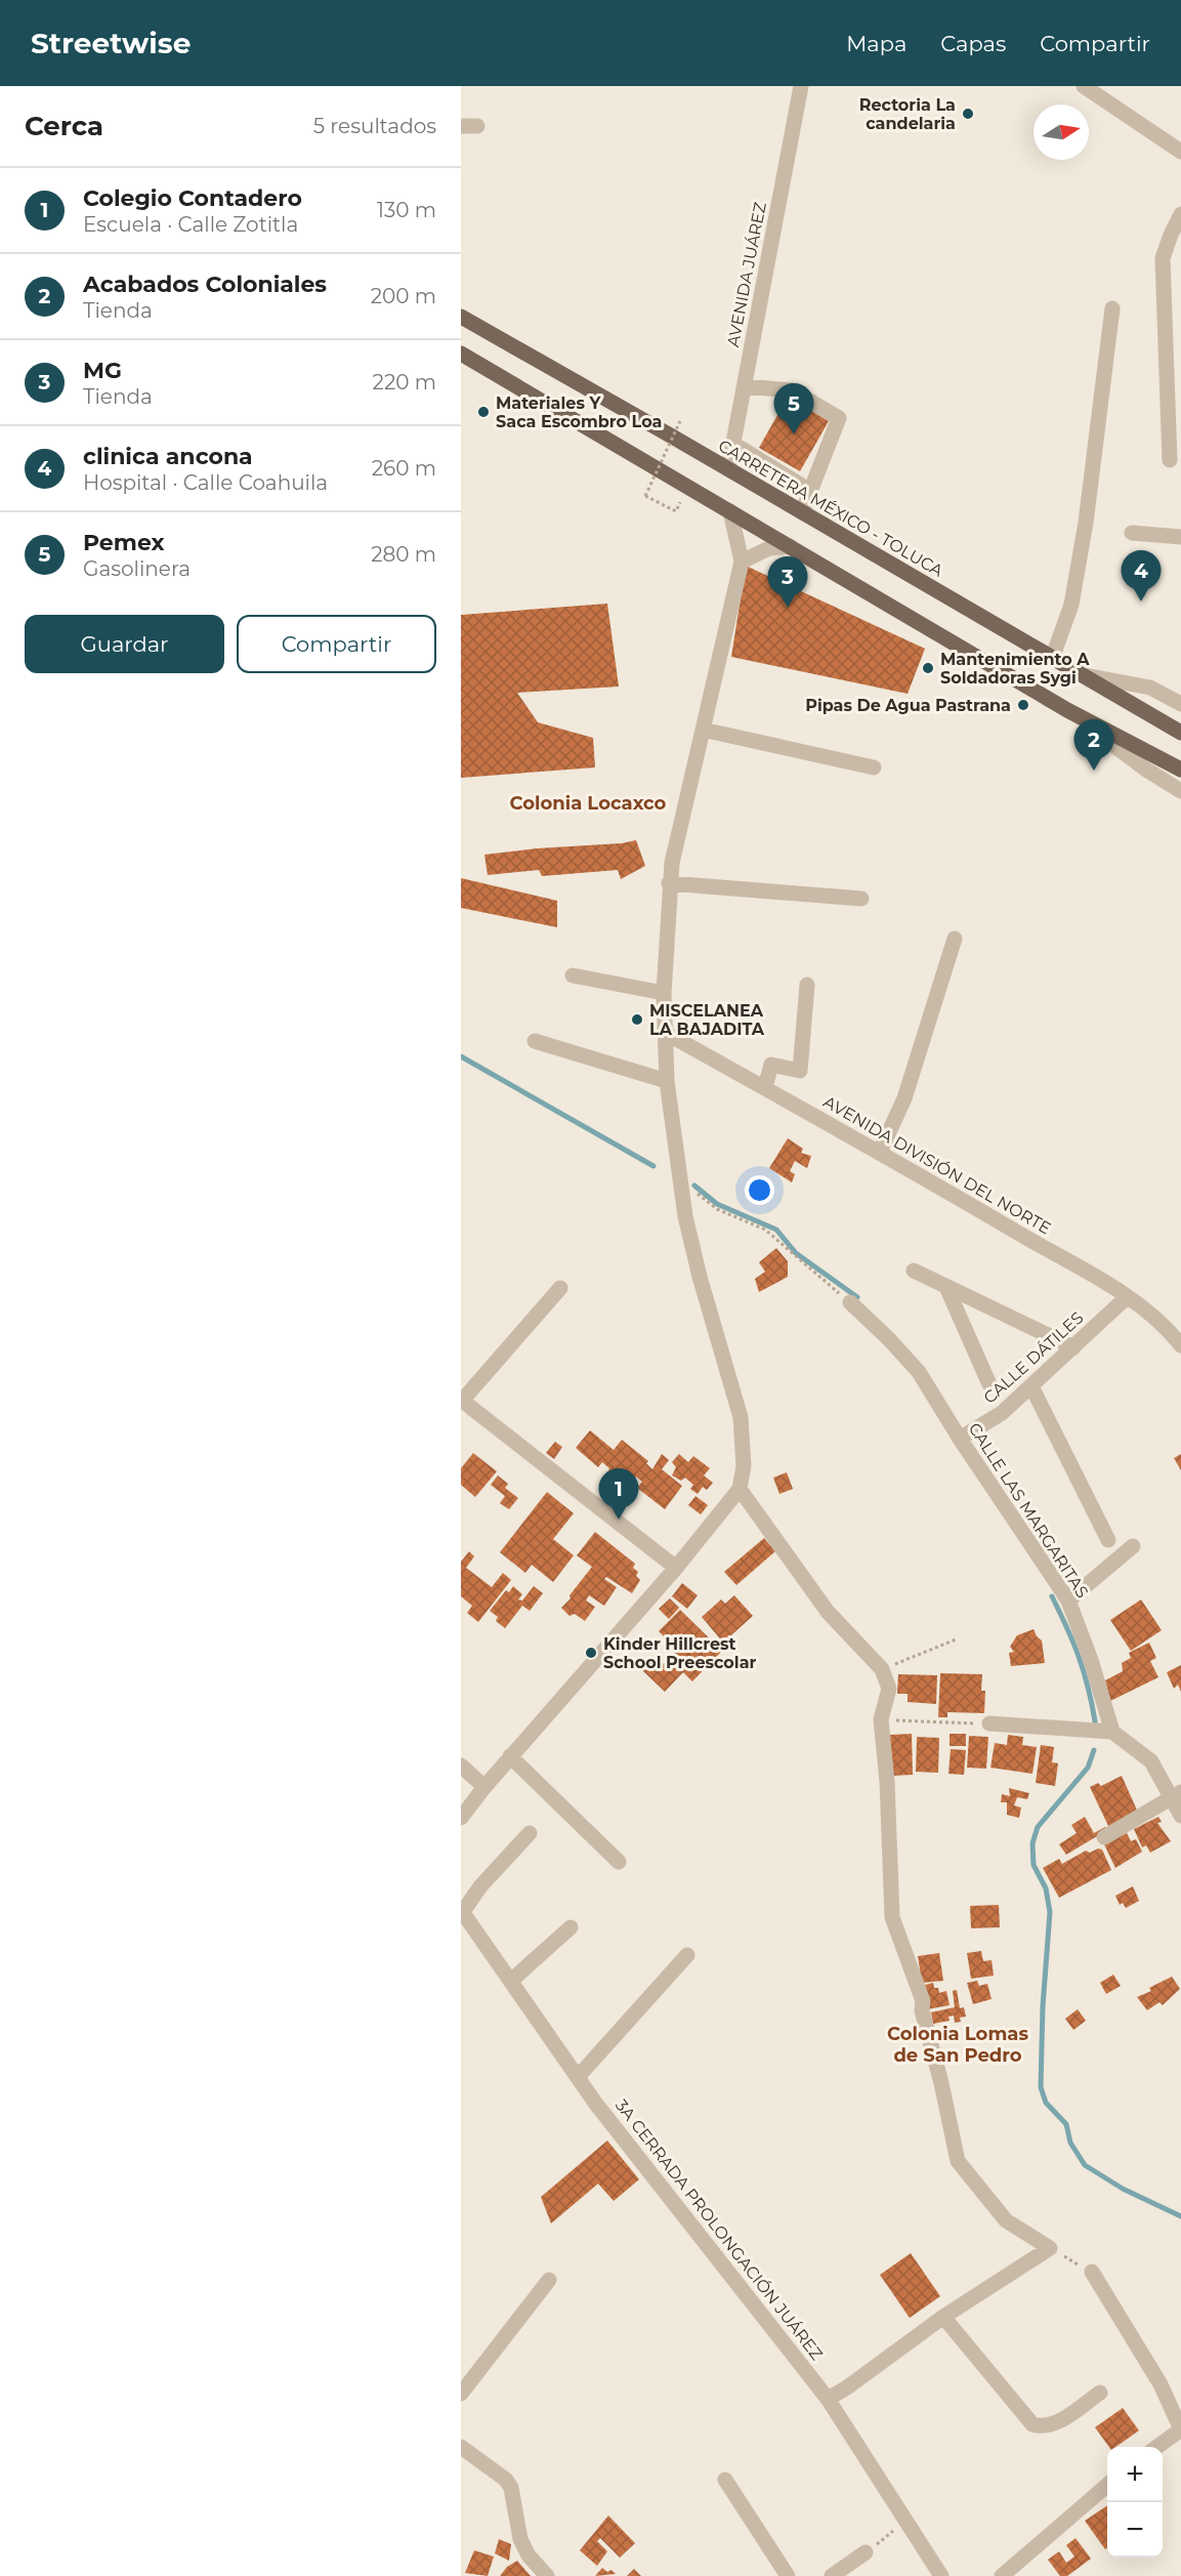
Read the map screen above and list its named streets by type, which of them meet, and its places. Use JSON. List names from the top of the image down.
{
  "streets": {
    "main road": ["CARRETERA MÉXICO - TOLUCA"],
    "street": [
      "AVENIDA JUÁREZ",
      "AVENIDA DIVISIÓN DEL NORTE",
      "CALLE DÁTILES",
      "CALLE LAS MARGARITAS",
      "3A CERRADA PROLONGACIÓN JUÁREZ"
    ]
  },
  "crossings": [
    ["AVENIDA JUÁREZ", "CARRETERA MÉXICO - TOLUCA"],
    ["AVENIDA DIVISIÓN DEL NORTE", "CALLE DÁTILES"],
    ["CALLE DÁTILES", "CALLE LAS MARGARITAS"]
  ],
  "districts": ["Colonia Locaxco", "Colonia Lomas de San Pedro"],
  "places": [
    "Rectoria La candelaria",
    "Materiales Y Saca Escombro Loa",
    "Mantenimiento A Soldadoras Sygi",
    "Pipas De Agua Pastrana",
    "MISCELANEA LA BAJADITA",
    "Kinder Hillcrest School Preescolar"
  ],
  "north": "right",
  "page": {
    "header": "Streetwise",
    "nav": ["Mapa", "Capas", "Compartir"],
    "heading": ["Cerca", "5 resultados"],
    "list": [
      {
        "mark": "1",
        "name": "Colegio Contadero",
        "note": "Escuela · Calle Zotitla",
        "value": "130 m"
      },
      {
        "mark": "2",
        "name": "Acabados Coloniales",
        "note": "Tienda",
        "value": "200 m"
      },
      {
        "mark": "3",
        "name": "MG",
        "note": "Tienda",
        "value": "220 m"
      },
      {
        "mark": "4",
        "name": "clinica ancona",
        "note": "Hospital · Calle Coahuila",
        "value": "260 m"
      },
      {
        "mark": "5",
        "name": "Pemex",
        "note": "Gasolinera",
        "value": "280 m"
      }
    ],
    "pins": [
      "5",
      "4",
      "3",
      "2",
      "1"
    ],
    "buttons": ["Guardar", "Compartir"],
    "map_buttons": ["+", "−"]
  }
}
